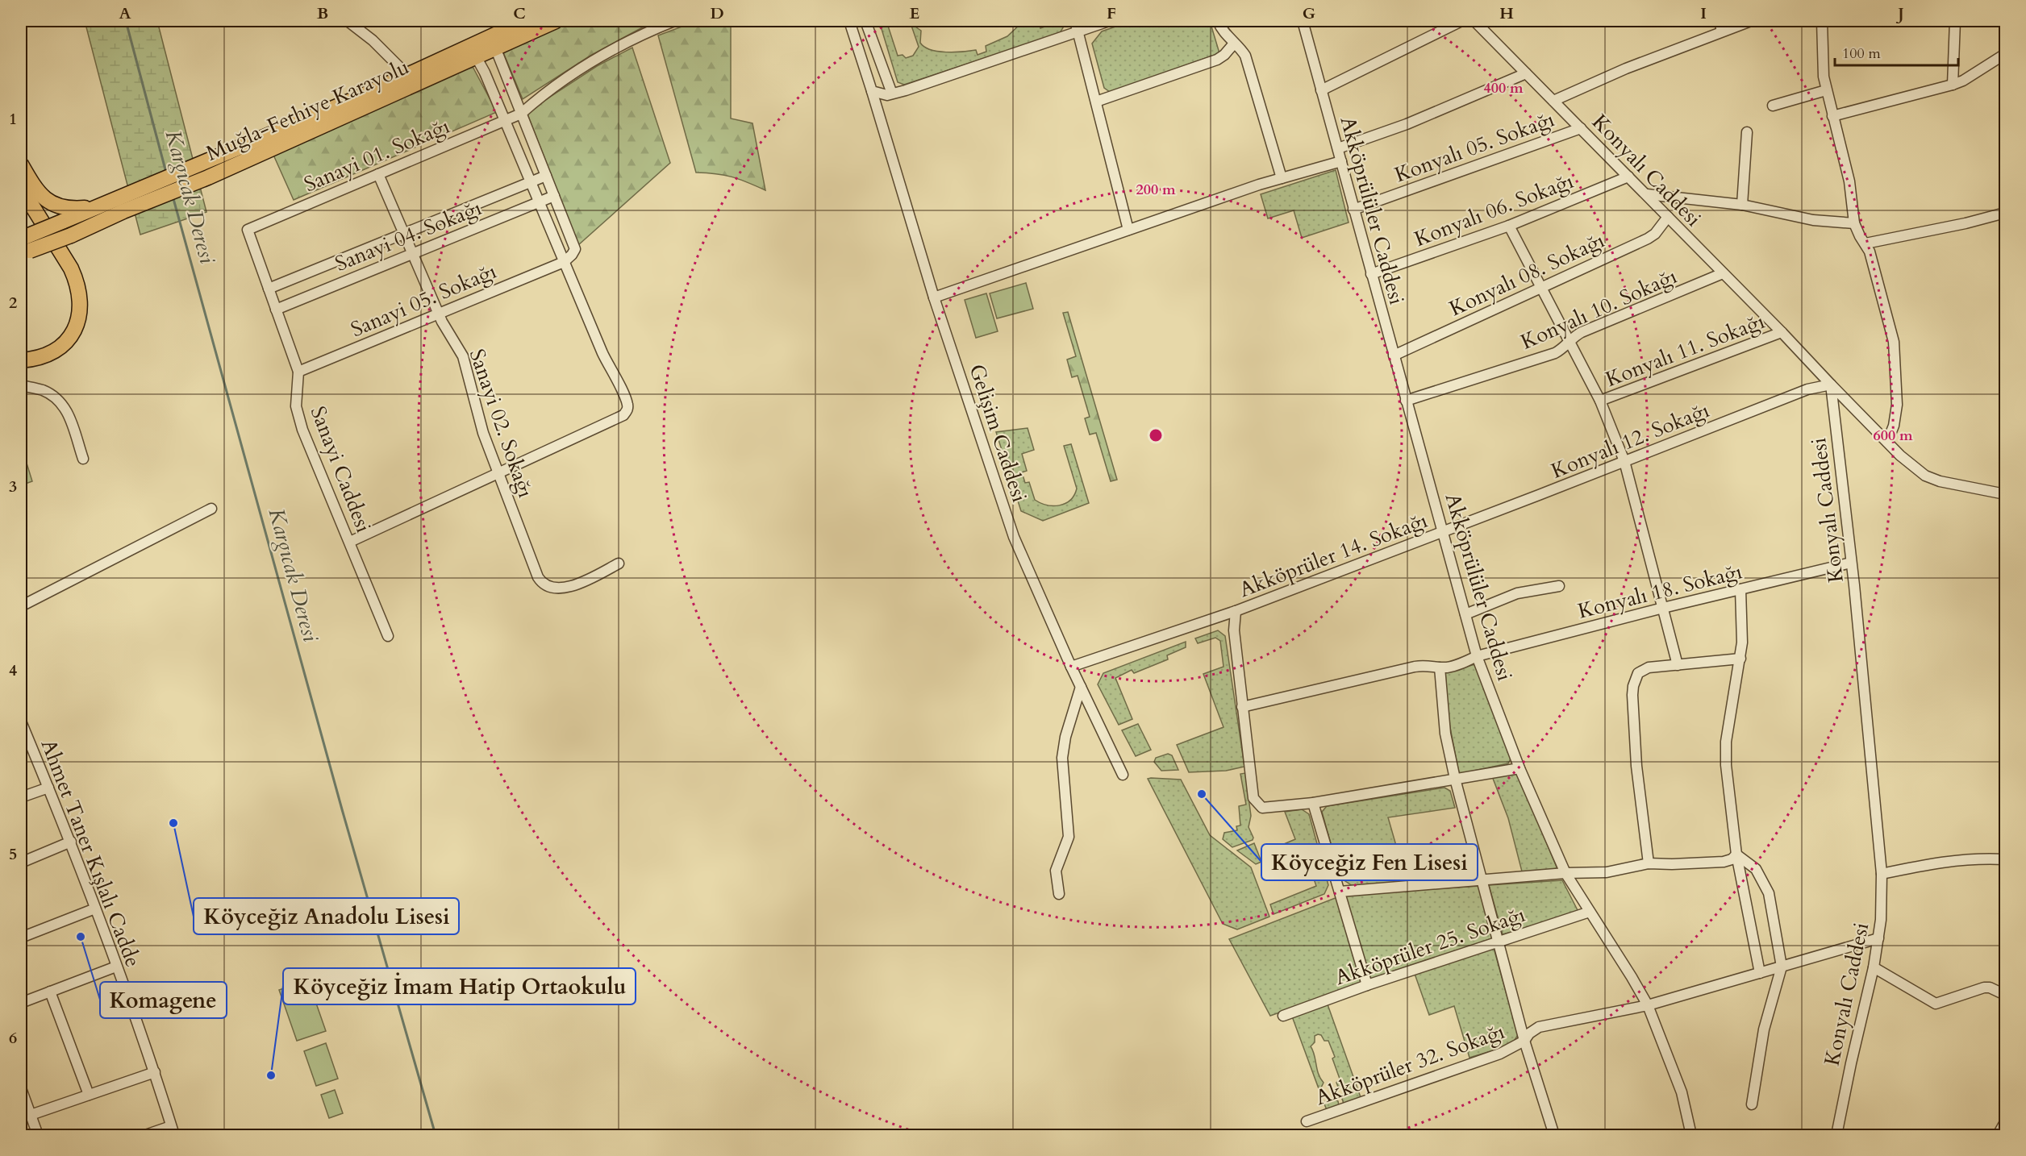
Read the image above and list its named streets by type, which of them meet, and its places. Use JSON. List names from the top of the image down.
{
  "streets": {
    "highway": ["Muğla-Fethiye Karayolu"],
    "street": [
      "Konyalı 05. Sokağı",
      "Sanayi 01. Sokağı",
      "Konyalı Caddesi",
      "Konyalı 06. Sokağı",
      "Akköprülüler Caddesi",
      "Sanayi 04. Sokağı",
      "Konyalı 08. Sokağı",
      "Sanayi 05. Sokağı",
      "Konyalı 10. Sokağı",
      "Konyalı 11. Sokağı",
      "Sanayi 02. Sokağı",
      "Gelişim Caddesi",
      "Konyalı 12. Sokağı",
      "Sanayi Caddesi",
      "Akköprüler 14. Sokağı",
      "Konyalı 18. Sokağı",
      "Ahmet Taner Kışlalı Cadde",
      "Akköprüler 25. Sokağı",
      "Akköprüler 32. Sokağı"
    ]
  },
  "crossings": [
    ["Konyalı 05. Sokağı", "Konyalı Caddesi"],
    ["Konyalı 05. Sokağı", "Akköprülüler Caddesi"],
    ["Sanayi 01. Sokağı", "Sanayi 02. Sokağı"],
    ["Sanayi 01. Sokağı", "Sanayi Caddesi"],
    ["Konyalı Caddesi", "Konyalı 06. Sokağı"],
    ["Konyalı Caddesi", "Konyalı 08. Sokağı"],
    ["Konyalı Caddesi", "Konyalı 10. Sokağı"],
    ["Konyalı Caddesi", "Konyalı 11. Sokağı"],
    ["Konyalı Caddesi", "Konyalı 12. Sokağı"],
    ["Konyalı Caddesi", "Konyalı 18. Sokağı"],
    ["Konyalı Caddesi", "Akköprüler 32. Sokağı"],
    ["Konyalı 06. Sokağı", "Akköprülüler Caddesi"],
    ["Akköprülüler Caddesi", "Konyalı 08. Sokağı"],
    ["Akköprülüler Caddesi", "Konyalı 10. Sokağı"],
    ["Akköprülüler Caddesi", "Konyalı 12. Sokağı"],
    ["Akköprülüler Caddesi", "Akköprüler 14. Sokağı"],
    ["Akköprülüler Caddesi", "Konyalı 18. Sokağı"],
    ["Akköprülüler Caddesi", "Akköprüler 25. Sokağı"],
    ["Akköprülüler Caddesi", "Akköprüler 32. Sokağı"],
    ["Sanayi 04. Sokağı", "Sanayi 02. Sokağı"],
    ["Sanayi 04. Sokağı", "Sanayi Caddesi"],
    ["Sanayi 05. Sokağı", "Sanayi 02. Sokağı"],
    ["Sanayi 05. Sokağı", "Sanayi Caddesi"],
    ["Gelişim Caddesi", "Akköprüler 14. Sokağı"],
    ["Konyalı 12. Sokağı", "Akköprüler 14. Sokağı"]
  ],
  "water": ["Kargıcak Deresi"],
  "places": [
    "Köyceğiz Fen Lisesi",
    "Köyceğiz Anadolu Lisesi",
    "Komagene",
    "Köyceğiz İmam Hatip Ortaokulu"
  ],
  "scale_bar": "100 m",
  "grid": {
    "columns": [
      "A",
      "B",
      "C",
      "D",
      "E",
      "F",
      "G",
      "H",
      "I",
      "J"
    ],
    "rows": [
      "1",
      "2",
      "3",
      "4",
      "5",
      "6"
    ]
  },
  "rings": ["400 m", "200 m", "600 m"]
}
